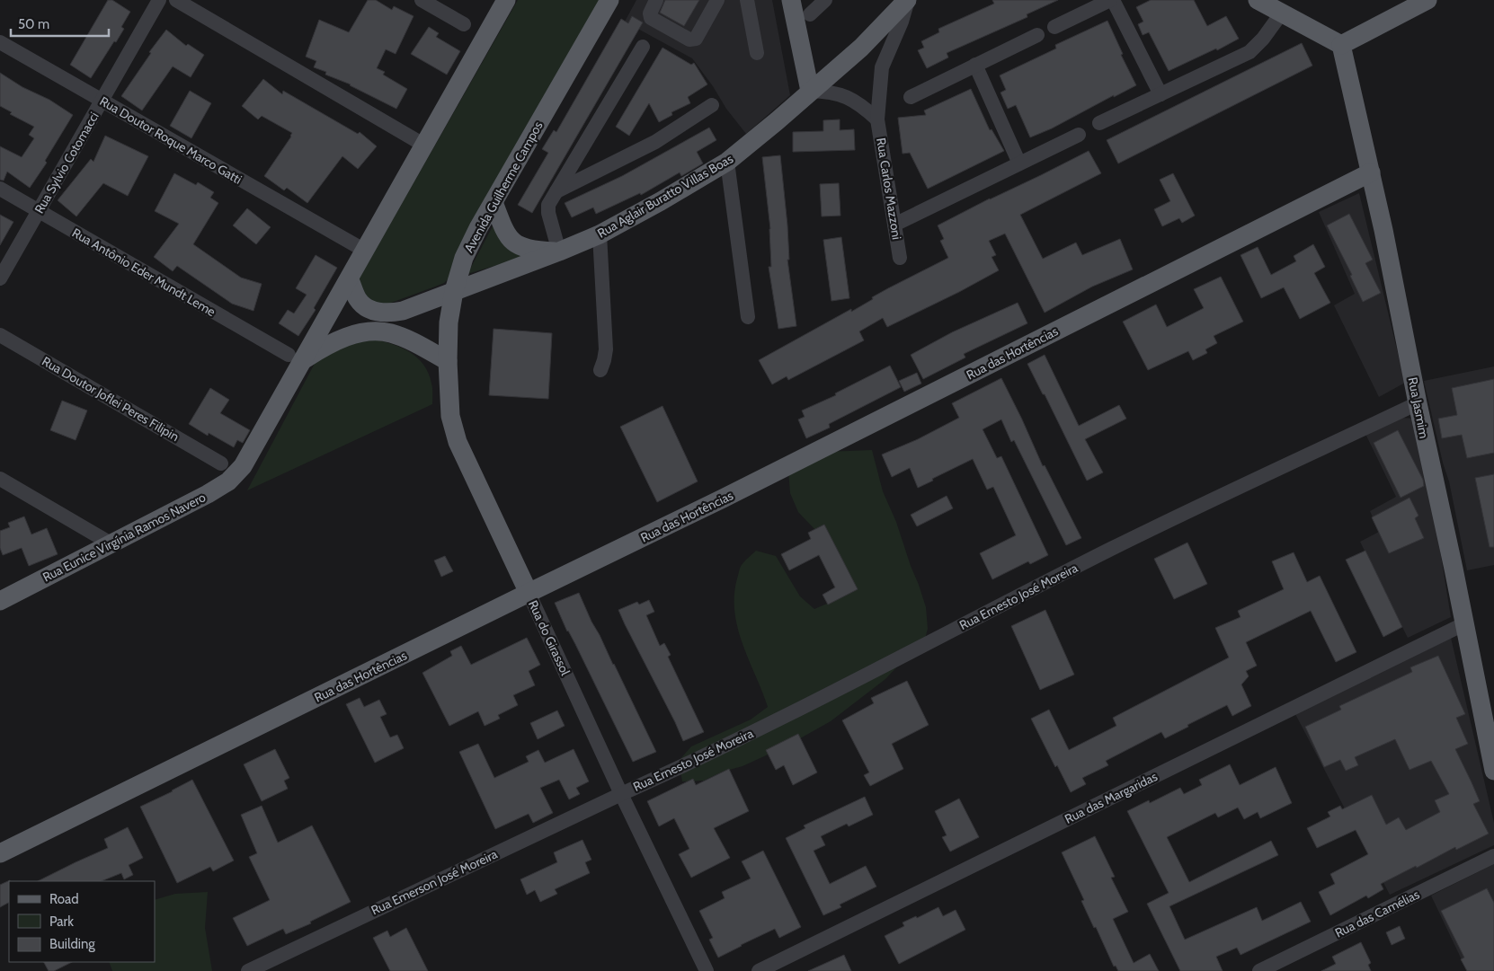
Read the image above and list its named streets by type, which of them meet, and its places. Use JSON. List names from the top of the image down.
{
  "streets": {
    "main road": [
      "Avenida Guilherme Campos",
      "Rua Aglair Buratto Villas Boas",
      "Rua das Hortências",
      "Rua Jasmim",
      "Rua Eunice Virgínia Ramos Navero",
      "Rua do Girassol"
    ],
    "street": [
      "Rua Doutor Roque Marco Gatti",
      "Rua Sylvio Cotomacci",
      "Rua Carlos Mazzoni",
      "Rua Antônio Eder Mundt Leme",
      "Rua Doutor Joflei Peres Filipin",
      "Rua Ernesto José Moreira",
      "Rua das Margaridas",
      "Rua Emerson José Moreira",
      "Rua das Camélias"
    ]
  },
  "crossings": [
    ["Rua Doutor Roque Marco Gatti", "Rua Sylvio Cotomacci"],
    ["Rua Sylvio Cotomacci", "Rua Antônio Eder Mundt Leme"],
    ["Avenida Guilherme Campos", "Rua Aglair Buratto Villas Boas"],
    ["Avenida Guilherme Campos", "Rua do Girassol"],
    ["Rua Carlos Mazzoni", "Rua Aglair Buratto Villas Boas"],
    ["Rua Aglair Buratto Villas Boas", "Rua do Girassol"],
    ["Rua Antônio Eder Mundt Leme", "Rua Eunice Virgínia Ramos Navero"],
    ["Rua das Hortências", "Rua Jasmim"],
    ["Rua das Hortências", "Rua do Girassol"],
    ["Rua Jasmim", "Rua Ernesto José Moreira"],
    ["Rua Jasmim", "Rua das Margaridas"],
    ["Rua Ernesto José Moreira", "Rua do Girassol"],
    ["Rua Ernesto José Moreira", "Rua Emerson José Moreira"],
    ["Rua do Girassol", "Rua Emerson José Moreira"]
  ],
  "legend": ["Road", "Park", "Building"],
  "scale_bar": "50 m"
}
